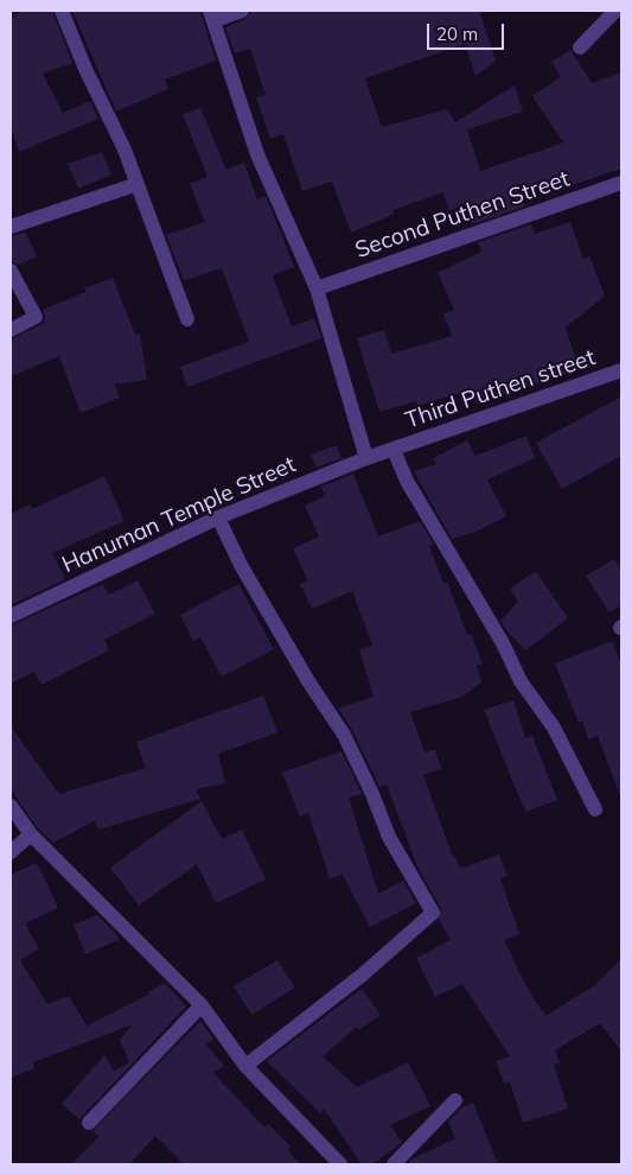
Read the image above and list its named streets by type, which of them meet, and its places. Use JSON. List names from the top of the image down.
{
  "streets": {
    "street": ["Second Puthen Street", "Third Puthen street", "Hanuman Temple Street"]
  },
  "crossings": [
    ["Third Puthen street", "Hanuman Temple Street"]
  ],
  "scale_bar": "20 m"
}
